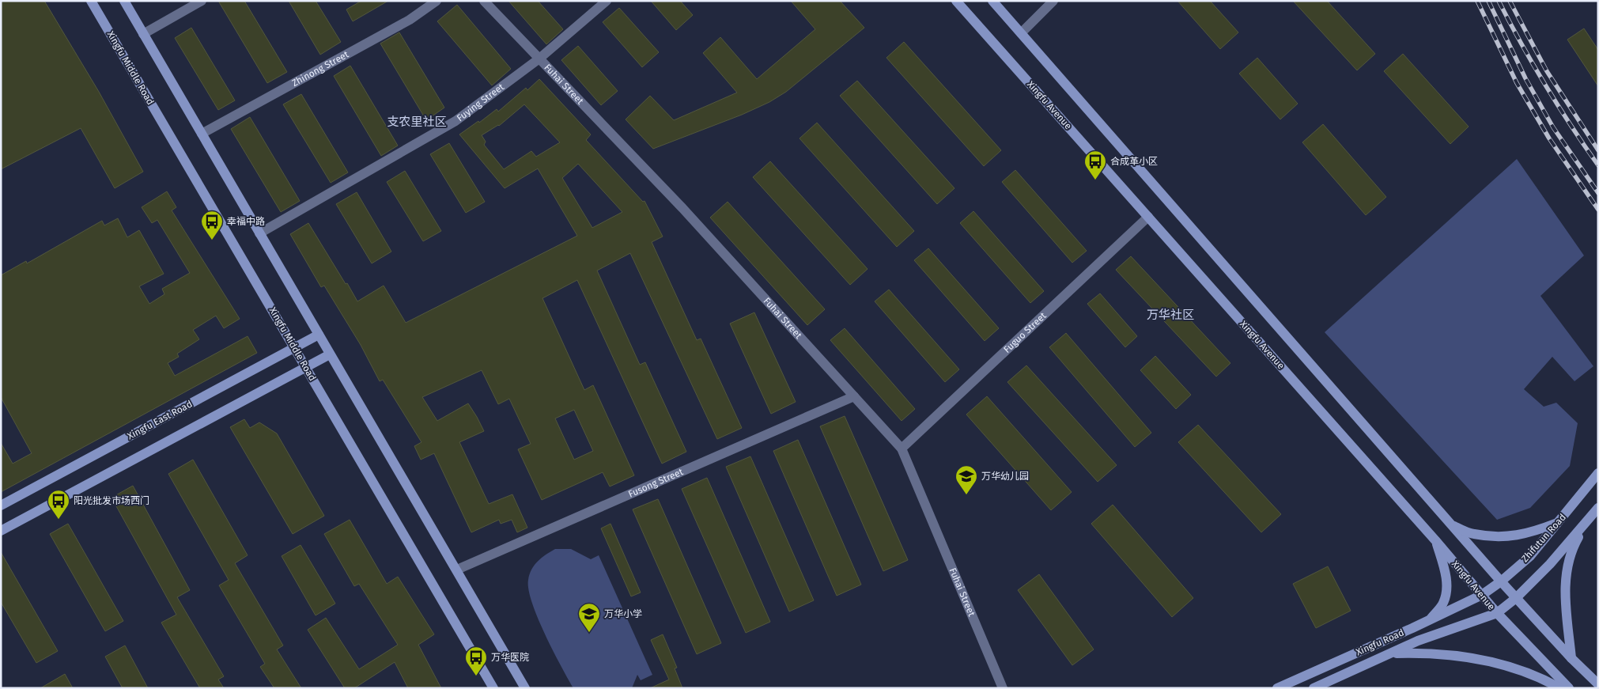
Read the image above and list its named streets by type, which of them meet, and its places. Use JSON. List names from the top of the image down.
{
  "streets": {
    "main road": [
      "Xingfu Middle Road",
      "Xingfu Avenue",
      "Xingfu East Road",
      "Zhifutun Road",
      "Xingfu Road"
    ],
    "street": [
      "Zhinong Street",
      "Fuhai Street",
      "Fuying Street",
      "Fuguo Street",
      "Fusong Street"
    ]
  },
  "crossings": [
    ["Xingfu Middle Road", "Xingfu East Road"],
    ["Fuhai Street", "Fuying Street"],
    ["Fuhai Street", "Fuguo Street"],
    ["Fuhai Street", "Fusong Street"],
    ["Xingfu Avenue", "Fuguo Street"],
    ["Xingfu Avenue", "Zhifutun Road"],
    ["Xingfu Avenue", "Xingfu Road"],
    ["Zhifutun Road", "Xingfu Road"]
  ],
  "districts": ["支农里社区", "万华社区"],
  "places": {
    "bus stop": [
      "合成革小区",
      "幸福中路",
      "阳光批发市场西门",
      "万华医院"
    ],
    "school or university": ["万华幼儿园", "万华小学"]
  }
}
